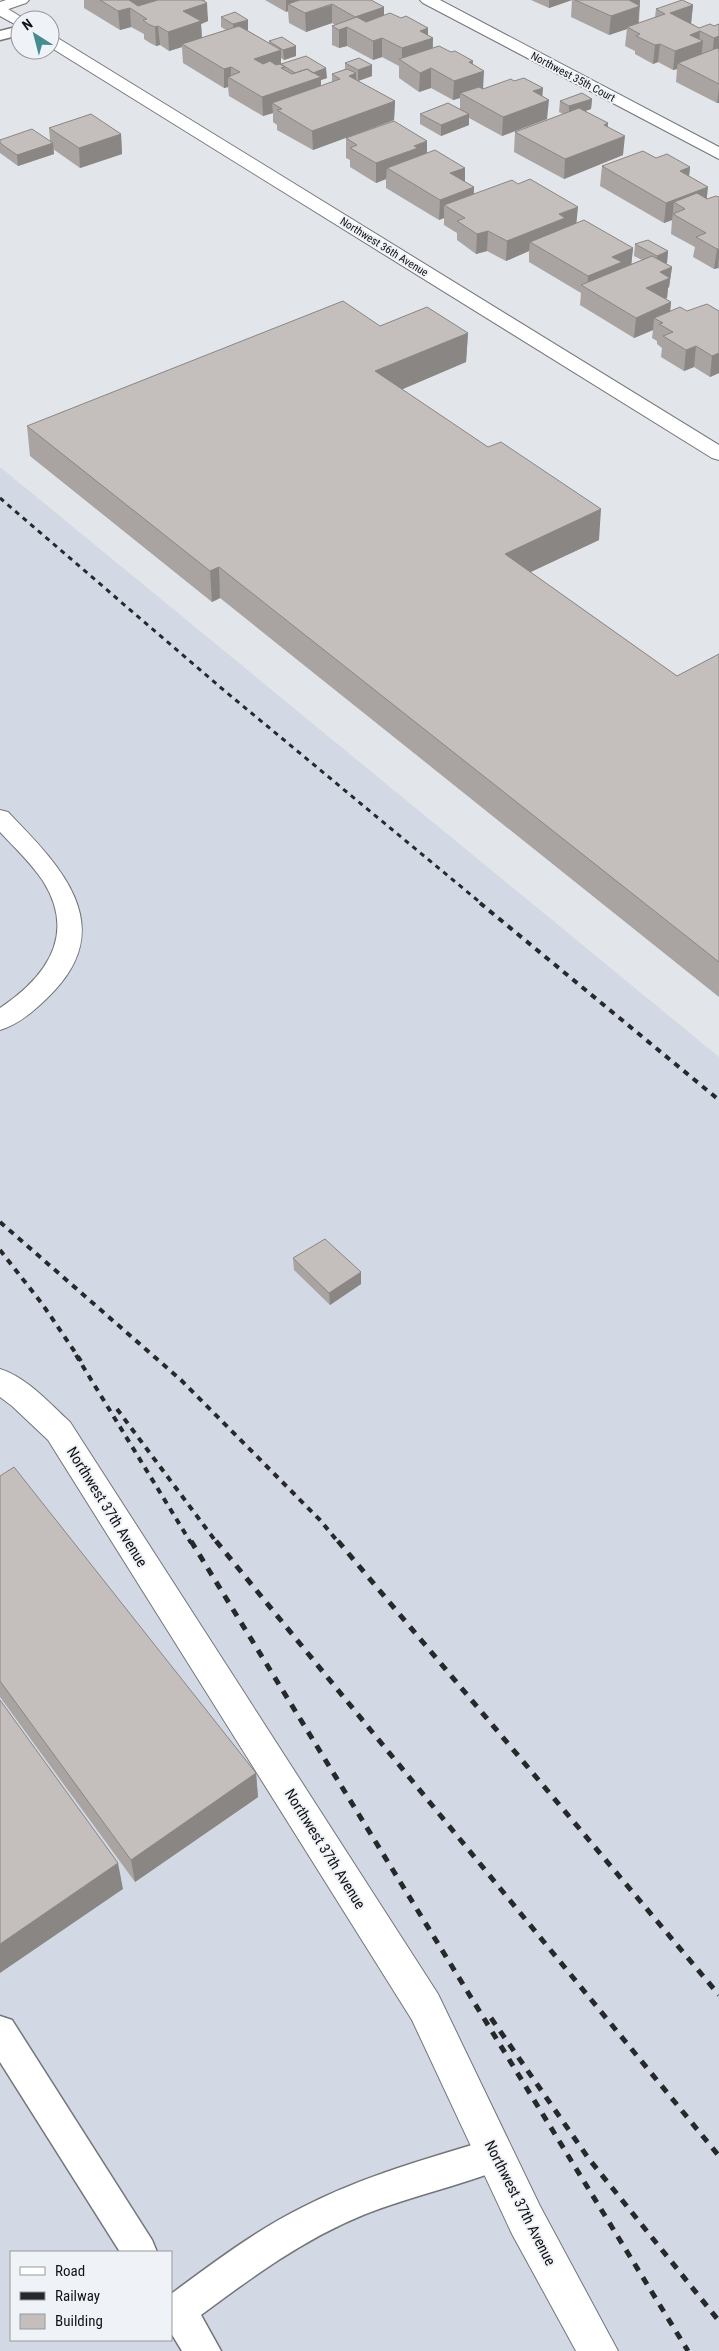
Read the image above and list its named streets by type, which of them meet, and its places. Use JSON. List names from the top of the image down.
{
  "streets": {
    "street": ["Northwest 35th Court", "Northwest 36th Avenue", "Northwest 37th Avenue"]
  },
  "legend": ["Road", "Railway", "Building"],
  "north": "top left"
}
